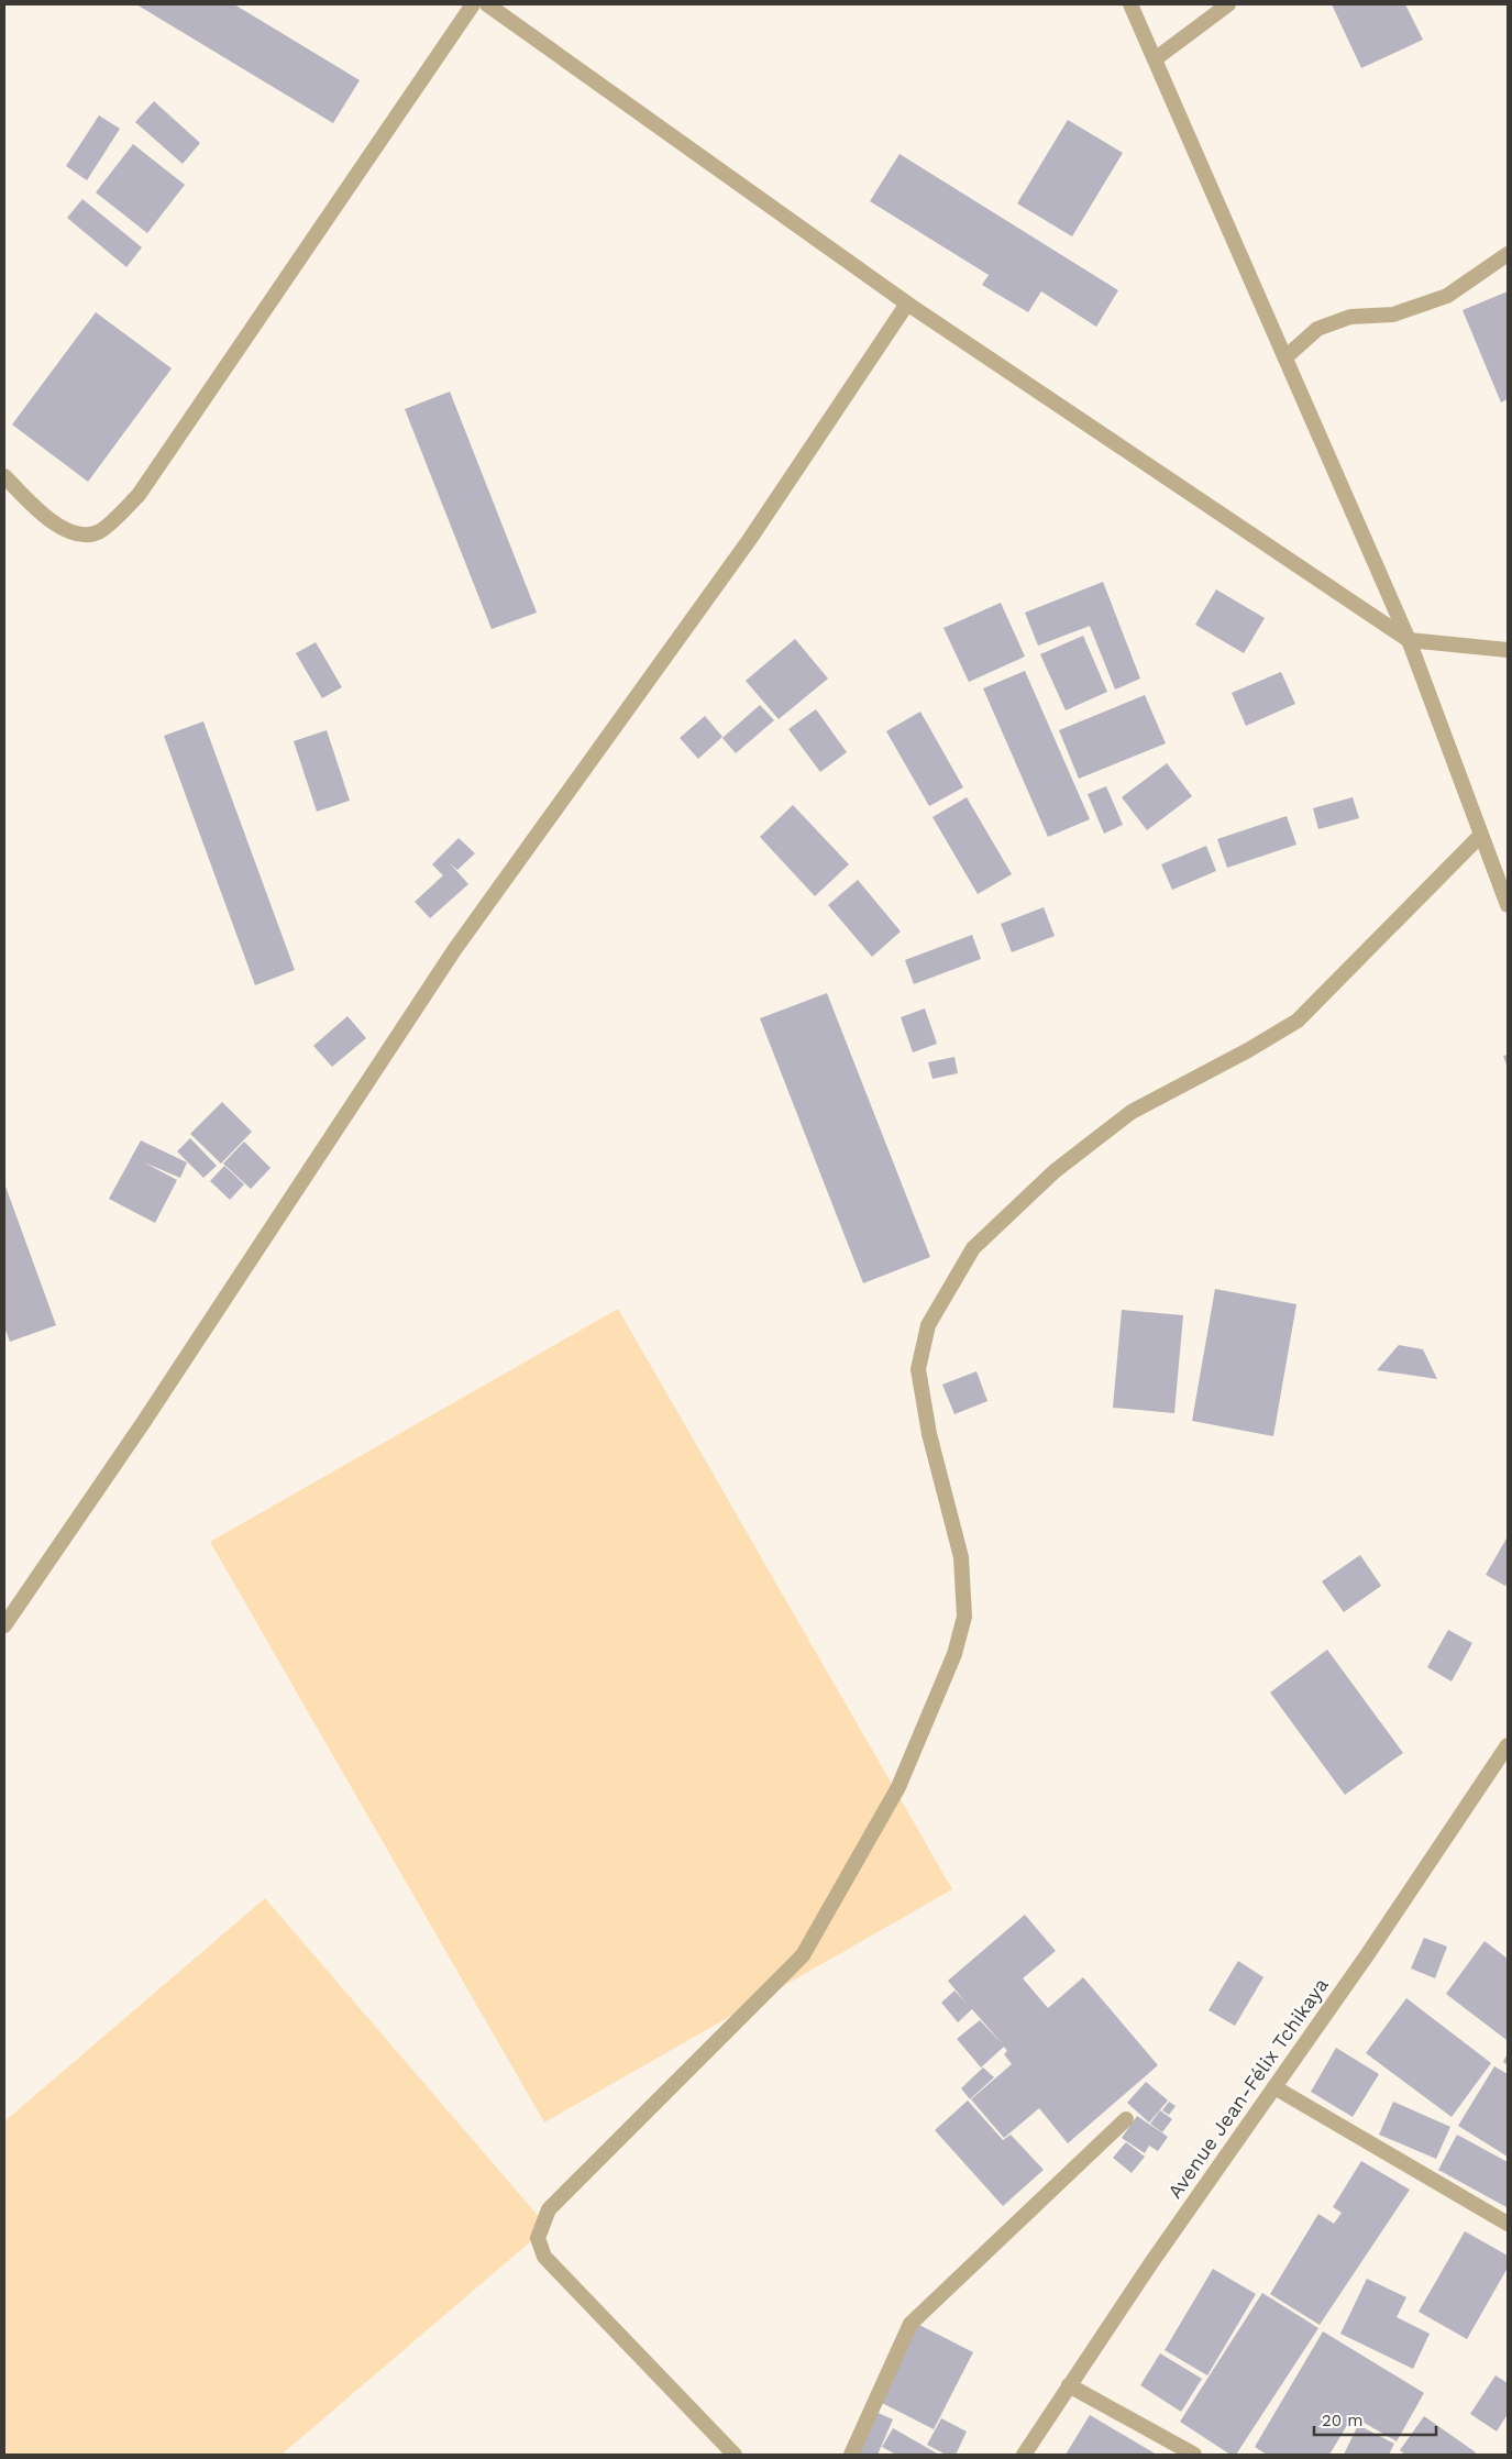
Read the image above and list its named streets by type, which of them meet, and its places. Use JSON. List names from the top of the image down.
{
  "streets": {
    "street": ["Avenue Jean-Félix Tchikaya"]
  },
  "scale_bar": "20 m"
}
